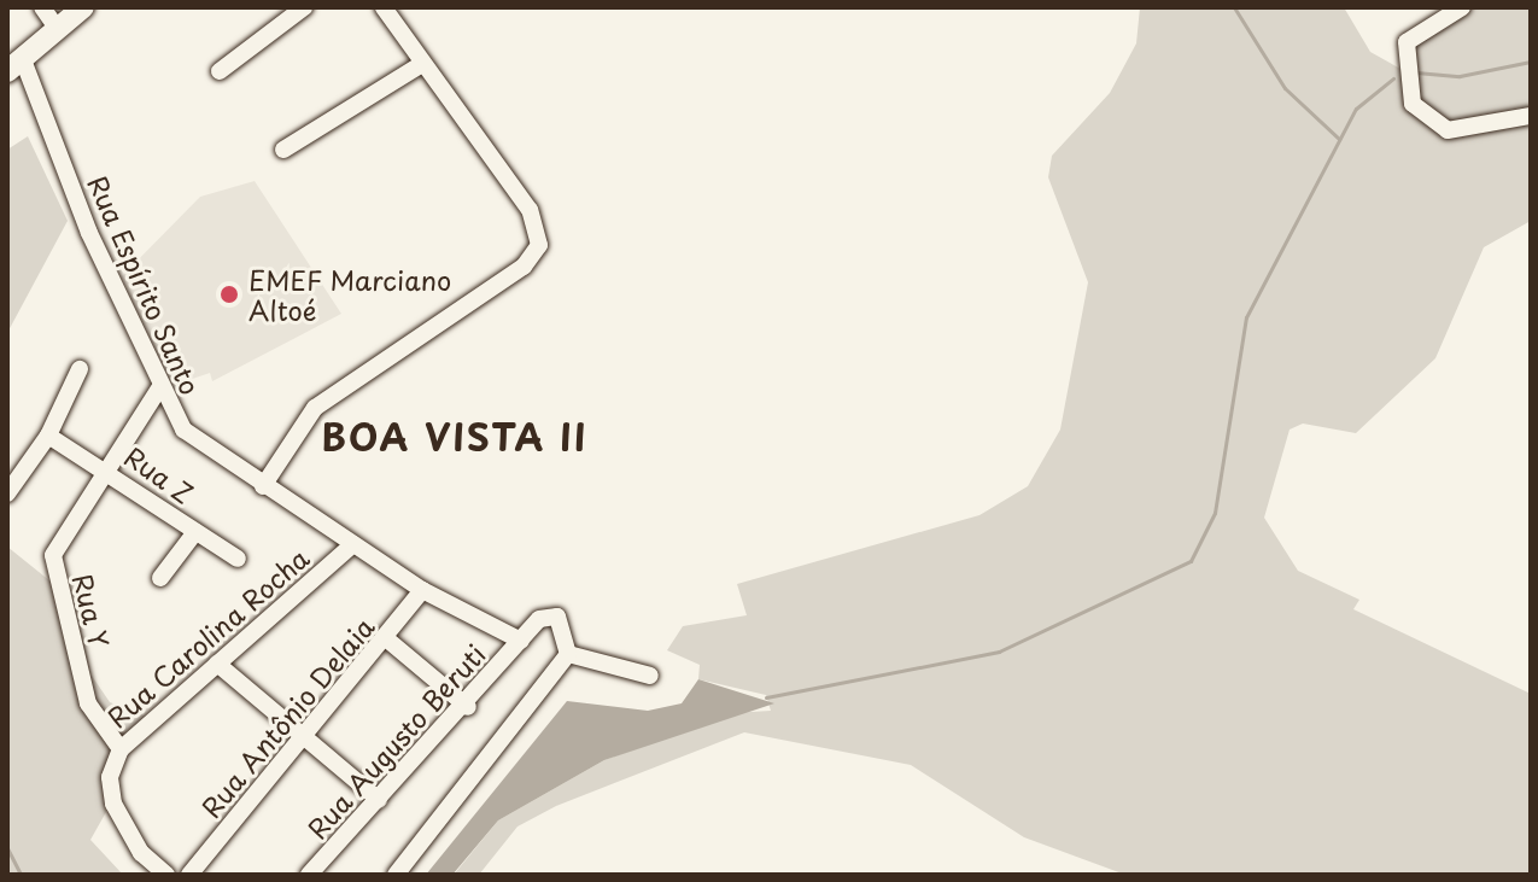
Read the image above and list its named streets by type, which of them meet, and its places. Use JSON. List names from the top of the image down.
{
  "streets": {
    "street": [
      "Rua Espírito Santo",
      "Rua Z",
      "Rua Y",
      "Rua Carolina Rocha",
      "Rua Antônio Delaia",
      "Rua Augusto Beruti"
    ]
  },
  "crossings": [
    ["Rua Espírito Santo", "Rua Y"],
    ["Rua Espírito Santo", "Rua Carolina Rocha"],
    ["Rua Espírito Santo", "Rua Antônio Delaia"],
    ["Rua Espírito Santo", "Rua Augusto Beruti"],
    ["Rua Z", "Rua Y"],
    ["Rua Y", "Rua Carolina Rocha"]
  ],
  "districts": ["BOA VISTA II"],
  "places": ["EMEF Marciano Altoé"]
}
